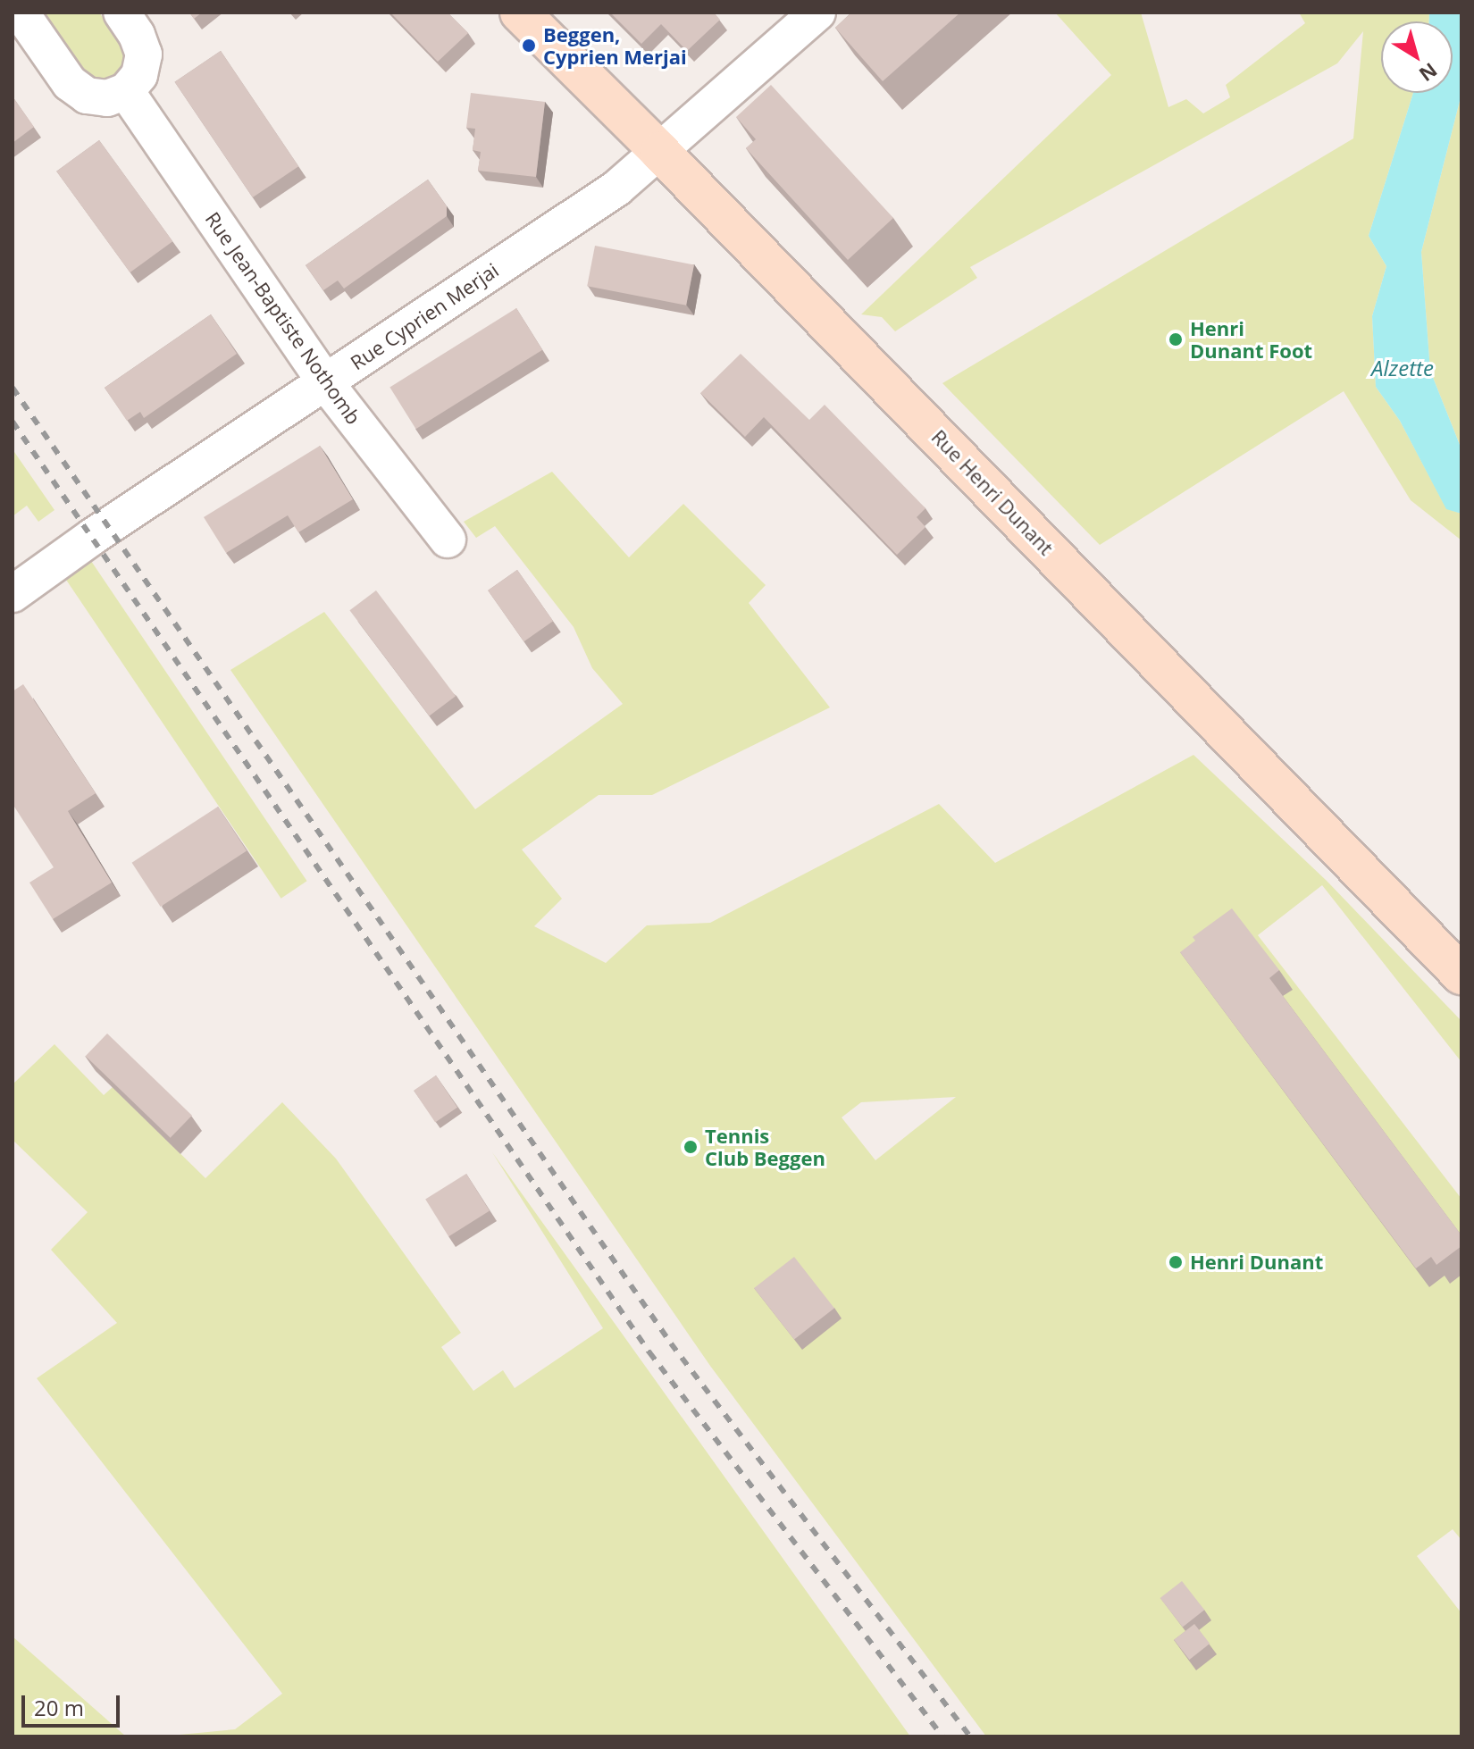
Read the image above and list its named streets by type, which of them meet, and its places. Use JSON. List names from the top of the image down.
{
  "streets": {
    "main road": ["Rue Henri Dunant"],
    "street": ["Rue Cyprien Merjai", "Rue Jean-Baptiste Nothomb"]
  },
  "crossings": [
    ["Rue Cyprien Merjai", "Rue Jean-Baptiste Nothomb"],
    ["Rue Cyprien Merjai", "Rue Henri Dunant"]
  ],
  "water": ["Alzette"],
  "places": [
    "Beggen, Cyprien Merjai",
    "Henri Dunant Foot",
    "Tennis Club Beggen",
    "Henri Dunant"
  ],
  "scale_bar": "20 m",
  "north": "bottom right"
}
